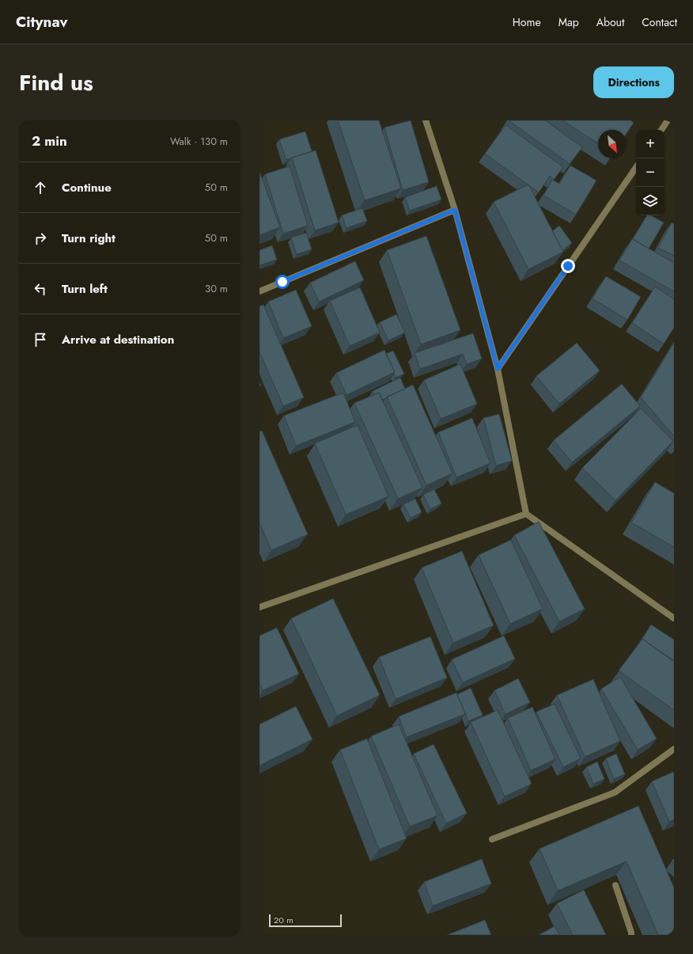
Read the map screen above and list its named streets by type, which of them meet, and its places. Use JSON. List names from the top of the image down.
{
  "scale_bar": "20 m",
  "north": "bottom right",
  "page": {
    "header": "Citynav",
    "nav": [
      "Home",
      "Map",
      "About",
      "Contact"
    ],
    "title": "Find us",
    "buttons": "Directions",
    "heading": ["2 min", "Walk · 130 m"],
    "map_buttons": ["+", "−"],
    "list": [
      ["Continue", "50 m"],
      ["Turn right", "50 m"],
      ["Turn left", "30 m"],
      "Arrive at destination"
    ],
    "scale": "20 m"
  }
}
